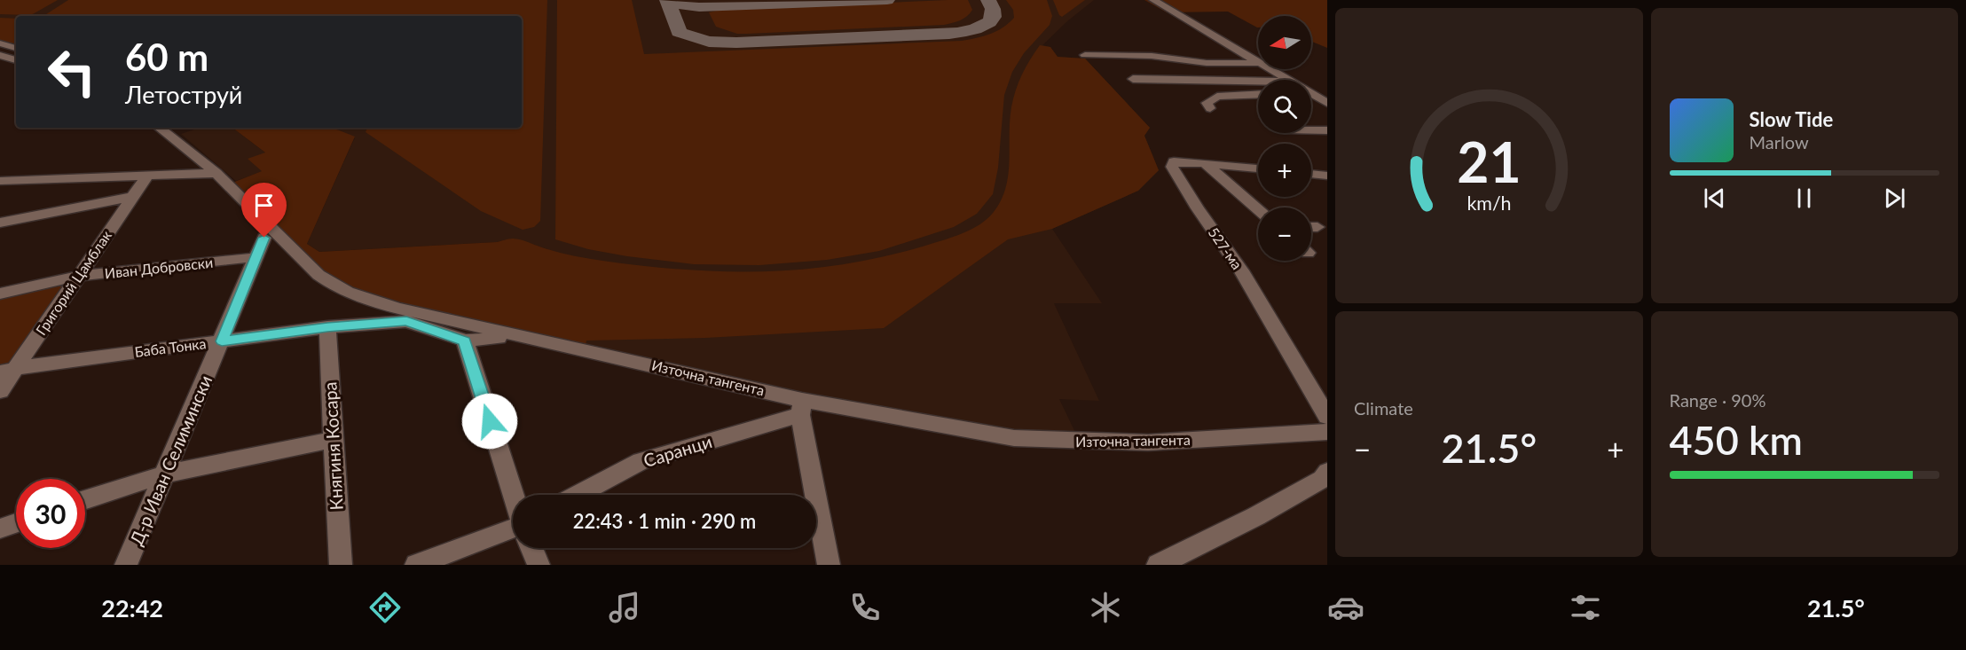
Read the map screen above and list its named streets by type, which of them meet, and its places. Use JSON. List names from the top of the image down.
{
  "streets": {
    "street": [
      "527-ма",
      "Иван Добровски",
      "Григорий Цамблак",
      "Баба Тонка",
      "Източна тангента",
      "Княгиня Косара",
      "Саранци",
      "Д-р Иван Селимински"
    ]
  },
  "crossings": [
    ["Иван Добровски", "Григорий Цамблак"],
    ["Иван Добровски", "Д-р Иван Селимински"],
    ["Григорий Цамблак", "Баба Тонка"],
    ["Баба Тонка", "Княгиня Косара"],
    ["Баба Тонка", "Д-р Иван Селимински"],
    ["Източна тангента", "Саранци"]
  ],
  "north": "left",
  "page": {
    "map_buttons": ["+", "−"],
    "turn": ["60 m", "Летоструй"],
    "song": ["Slow Tide", "Marlow"],
    "tile": [
      "Climate",
      ["Range · 90%", "450 km"]
    ],
    "heat": ["−", "21.5°", "+"],
    "limit": "30",
    "trip": "22:43 · 1 min · 290 m",
    "tabs": ["22:42", "21.5°"],
    "gauge": ["21", "km/h"]
  }
}
